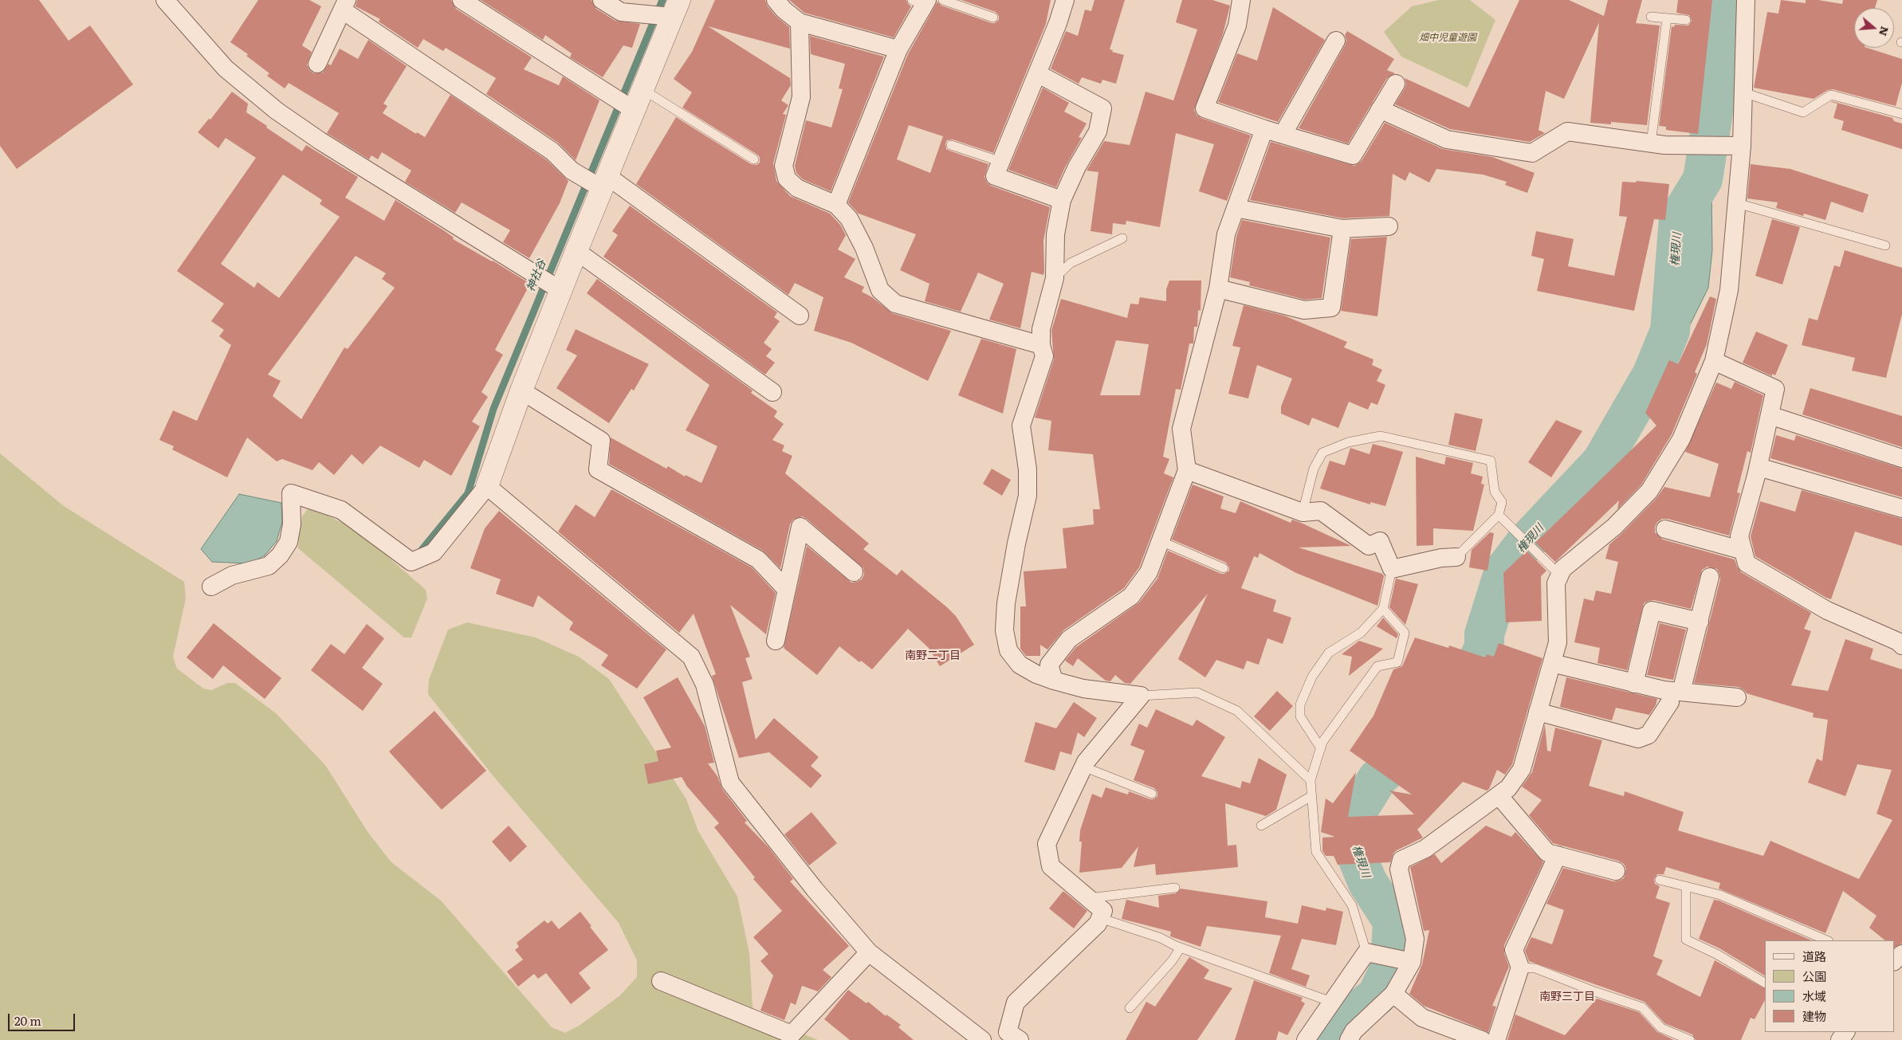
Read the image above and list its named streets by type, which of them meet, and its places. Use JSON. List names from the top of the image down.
{
  "districts": ["南野二丁目", "南野三丁目"],
  "water": ["権現川", "神社谷"],
  "parks": ["畑中児童遊園"],
  "legend": [
    "道路",
    "公園",
    "水域",
    "建物"
  ],
  "scale_bar": "20 m",
  "north": "right"
}
